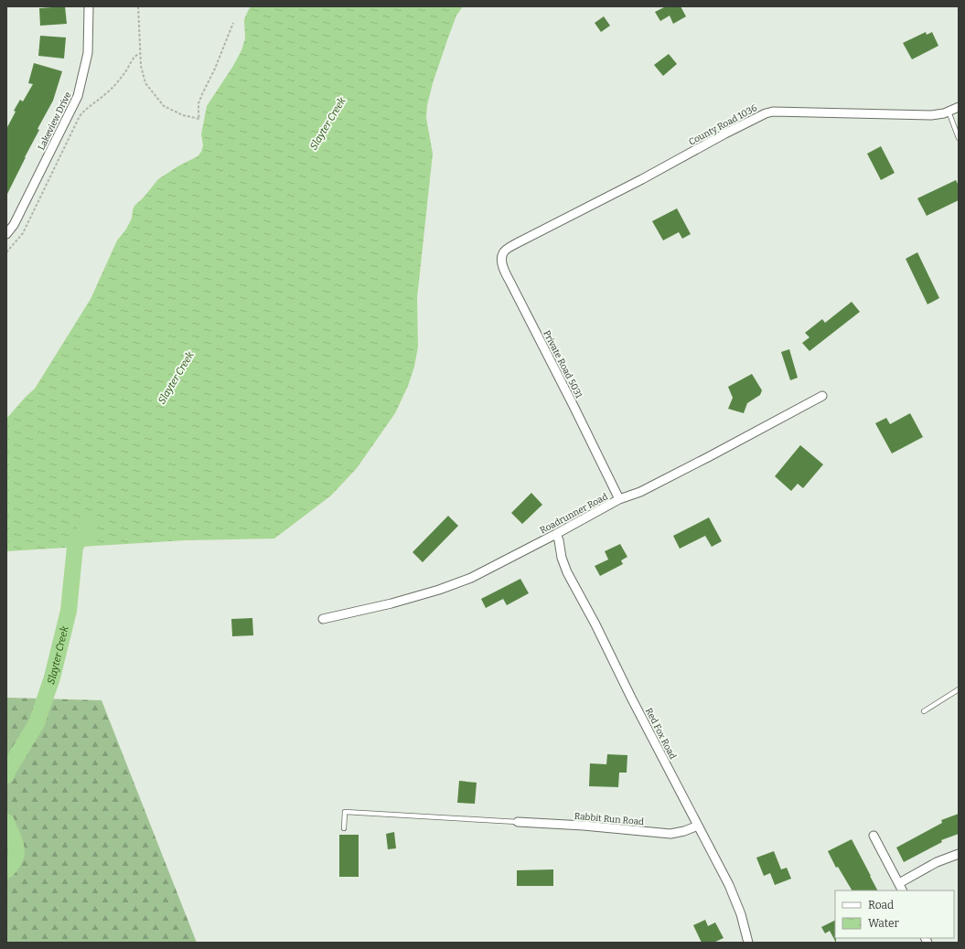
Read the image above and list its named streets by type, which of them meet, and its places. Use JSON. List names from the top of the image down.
{
  "streets": {
    "street": [
      "Lakeview Drive",
      "County Road 1036",
      "Private Road 5031",
      "Roadrunner Road",
      "Red Fox Road",
      "Rabbit Run Road"
    ]
  },
  "crossings": [
    ["County Road 1036", "Private Road 5031"],
    ["Private Road 5031", "Roadrunner Road"],
    ["Roadrunner Road", "Red Fox Road"],
    ["Red Fox Road", "Rabbit Run Road"]
  ],
  "water": ["Slayter Creek"],
  "legend": ["Road", "Water"]
}
